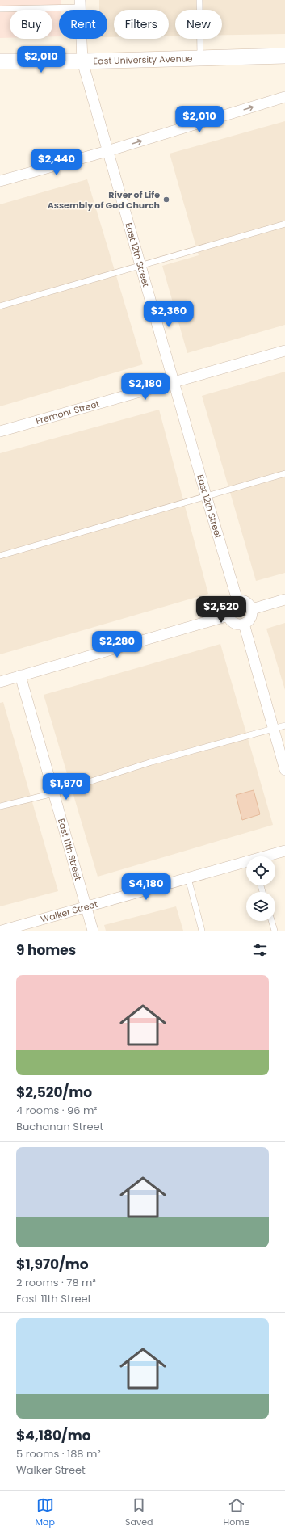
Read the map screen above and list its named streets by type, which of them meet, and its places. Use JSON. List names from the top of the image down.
{
  "streets": {
    "main road": ["East University Avenue"],
    "street": [
      "East 12th Street",
      "Fremont Street",
      "East 11th Street",
      "Walker Street"
    ]
  },
  "crossings": [
    ["East University Avenue", "East 12th Street"],
    ["East 12th Street", "Fremont Street"],
    ["East 11th Street", "Walker Street"]
  ],
  "places": ["River of Life Assembly of God Church"],
  "page": {
    "chip": [
      "Buy",
      "Rent",
      "Filters",
      "New"
    ],
    "price": [
      "$2,010",
      "$2,010",
      "$2,440",
      "$2,360",
      "$2,180",
      "$2,520",
      "$2,280",
      "$1,970",
      "$4,180"
    ],
    "heading": "9 homes",
    "list": [
      {
        "name": "$2,520/mo",
        "note": "4 rooms · 96 m² · Buchanan Street"
      },
      {
        "name": "$1,970/mo",
        "note": "2 rooms · 78 m² · East 11th Street"
      },
      {
        "name": "$4,180/mo",
        "note": "5 rooms · 188 m² · Walker Street"
      }
    ],
    "tabs": ["Map", "Saved", "Home"]
  }
}
